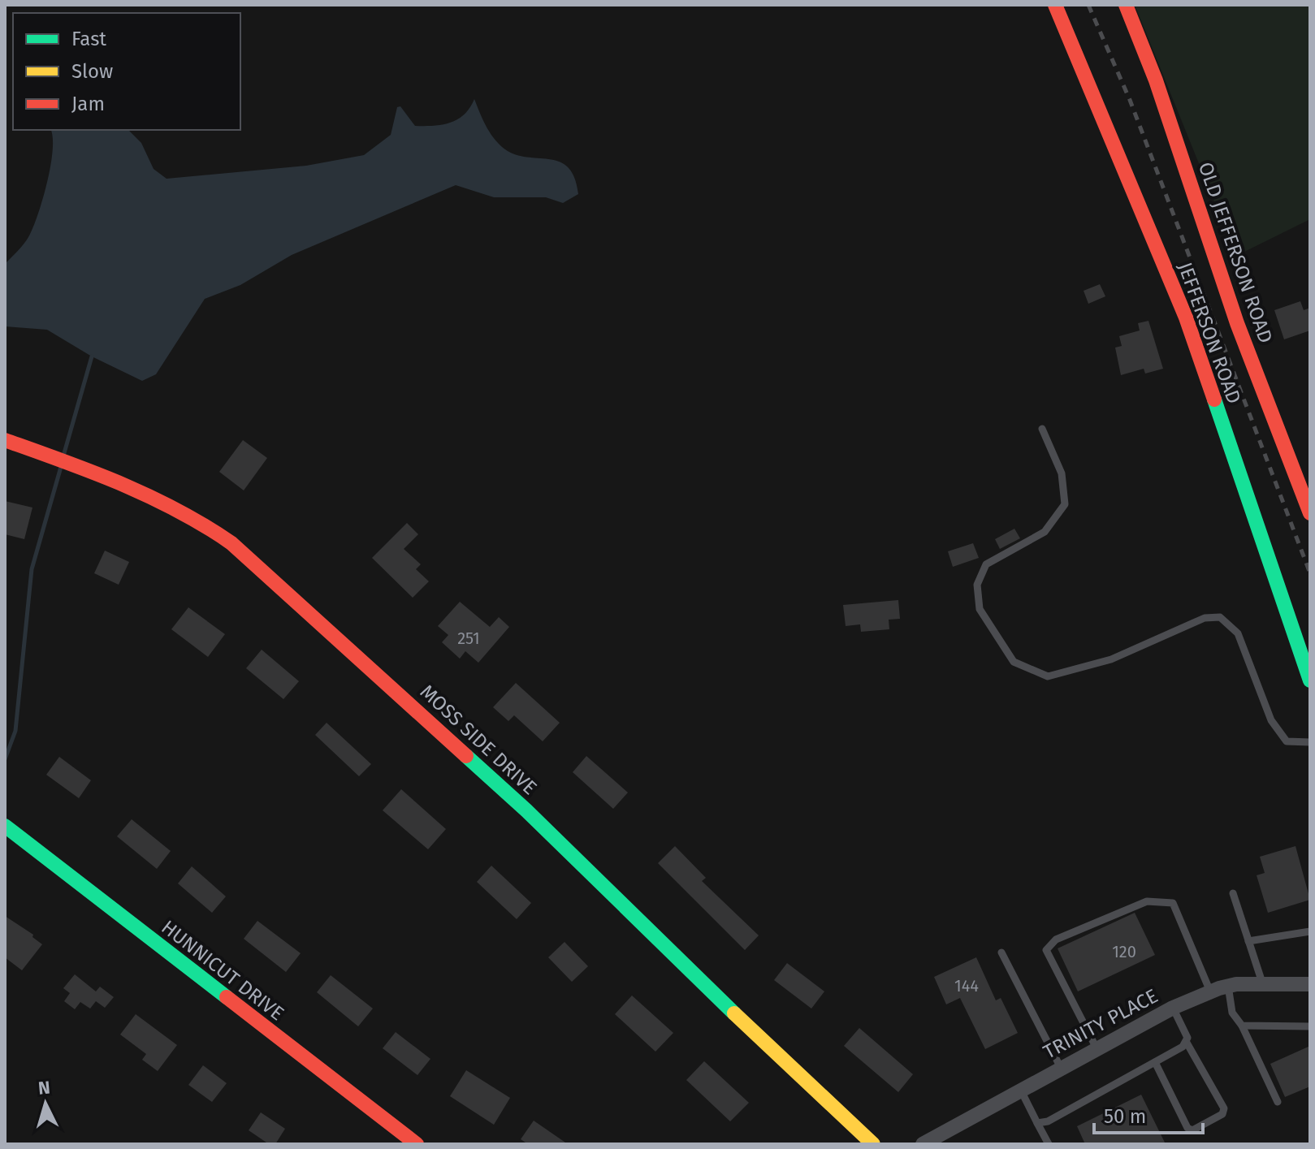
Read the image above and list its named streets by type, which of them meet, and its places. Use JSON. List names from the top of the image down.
{
  "streets": {
    "main road": [
      "OLD JEFFERSON ROAD",
      "JEFFERSON ROAD",
      "MOSS SIDE DRIVE",
      "HUNNICUT DRIVE"
    ],
    "street": ["TRINITY PLACE"]
  },
  "house_numbers": ["251", "120", "144"],
  "legend": ["Fast", "Slow", "Jam"],
  "scale_bar": "50 m",
  "north": "top"
}
